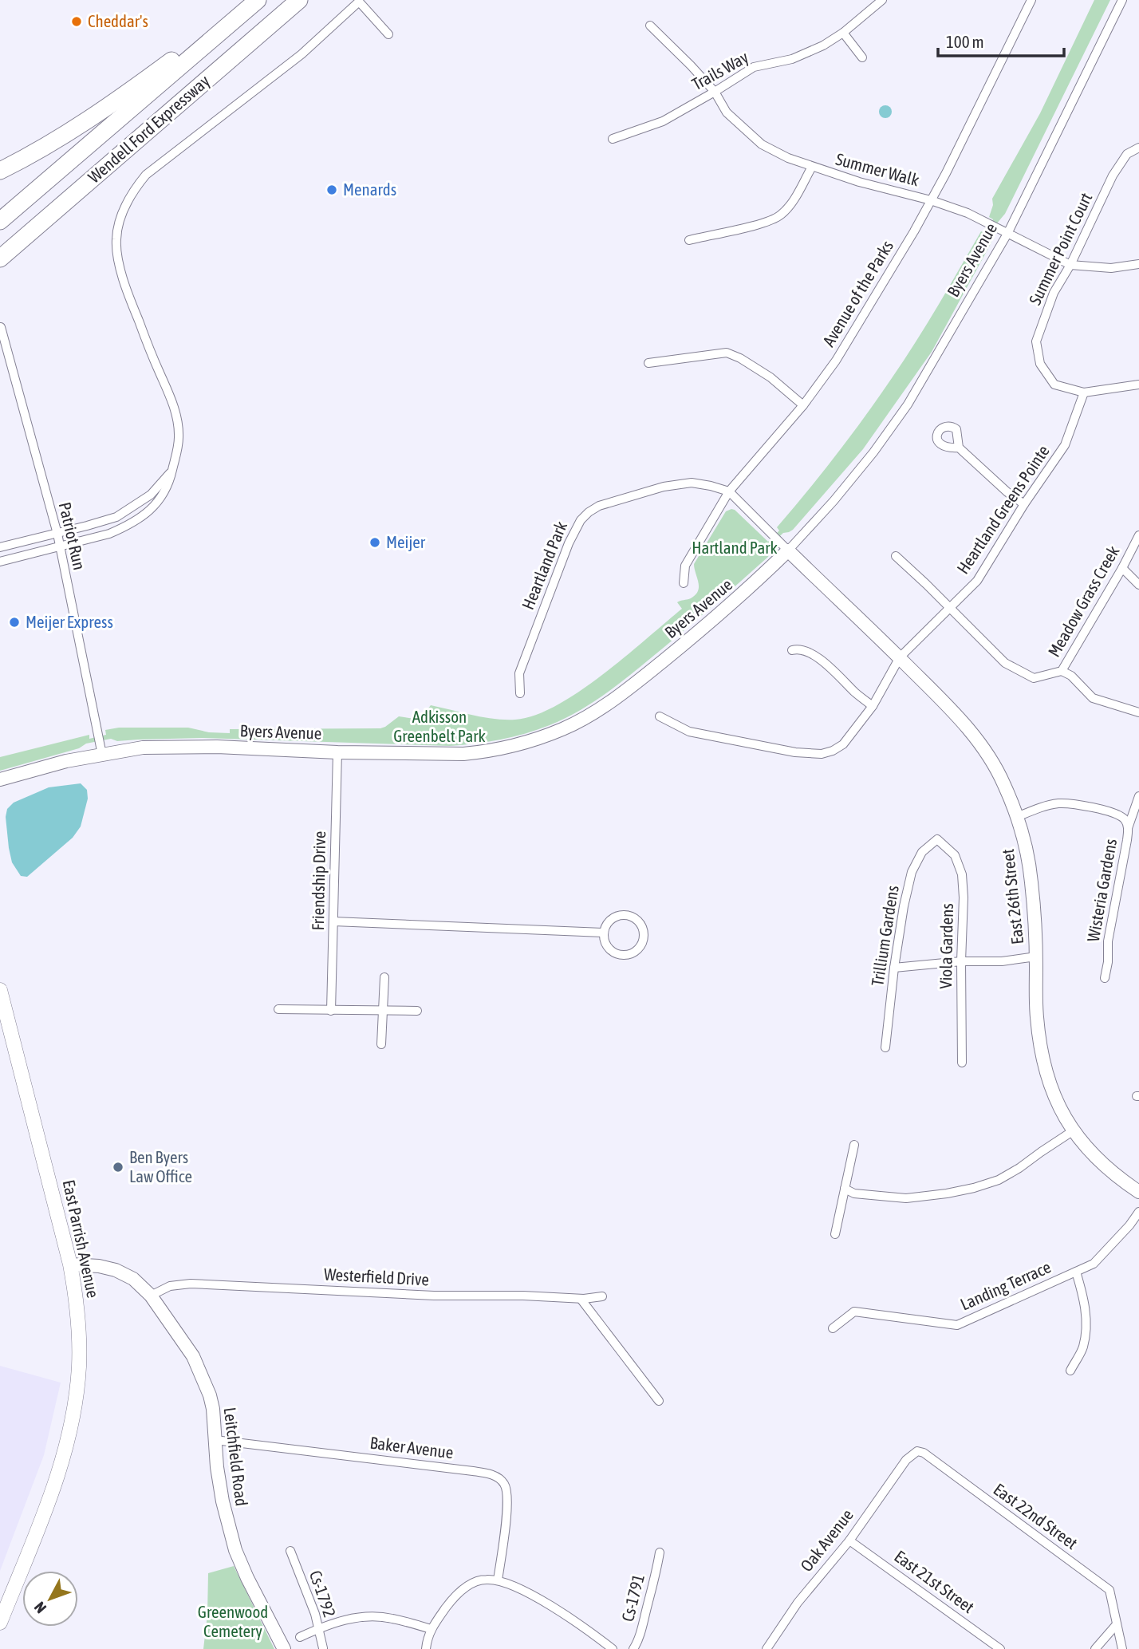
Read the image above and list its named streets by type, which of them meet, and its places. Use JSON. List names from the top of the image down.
{
  "streets": {
    "highway": ["Wendell Ford Expressway"],
    "main road": ["East Parrish Avenue"],
    "street": [
      "Trails Way",
      "Summer Walk",
      "Summer Point Court",
      "Byers Avenue",
      "Avenue of the Parks",
      "Heartland Greens Pointe",
      "Patriot Run",
      "Heartland Park",
      "Meadow Grass Creek",
      "Friendship Drive",
      "Wisteria Gardens",
      "East 26th Street",
      "Trillium Gardens",
      "Viola Gardens",
      "Westerfield Drive",
      "Landing Terrace",
      "Baker Avenue",
      "Leitchfield Road",
      "East 22nd Street",
      "Oak Avenue",
      "East 21st Street",
      "Cs-1792",
      "Cs-1791"
    ]
  },
  "crossings": [
    ["Trails Way", "Summer Walk"],
    ["Summer Walk", "Summer Point Court"],
    ["Summer Walk", "Byers Avenue"],
    ["Summer Walk", "Avenue of the Parks"],
    ["Summer Point Court", "Heartland Greens Pointe"],
    ["Byers Avenue", "Patriot Run"],
    ["Byers Avenue", "Heartland Park"],
    ["Byers Avenue", "Friendship Drive"],
    ["Byers Avenue", "East 26th Street"],
    ["Avenue of the Parks", "Heartland Park"],
    ["Heartland Greens Pointe", "Meadow Grass Creek"],
    ["Heartland Greens Pointe", "East 26th Street"],
    ["Heartland Park", "East 26th Street"],
    ["Wisteria Gardens", "East 26th Street"],
    ["Trillium Gardens", "Viola Gardens"],
    ["East Parrish Avenue", "Leitchfield Road"],
    ["Westerfield Drive", "Leitchfield Road"],
    ["Baker Avenue", "Leitchfield Road"],
    ["East 22nd Street", "Oak Avenue"],
    ["Oak Avenue", "East 21st Street"]
  ],
  "parks": ["Hartland Park", "Adkisson Greenbelt Park", "Greenwood Cemetery"],
  "places": [
    "Cheddar's",
    "Menards",
    "Meijer",
    "Meijer Express",
    "Ben Byers Law Office"
  ],
  "scale_bar": "100 m",
  "north": "bottom left"
}
